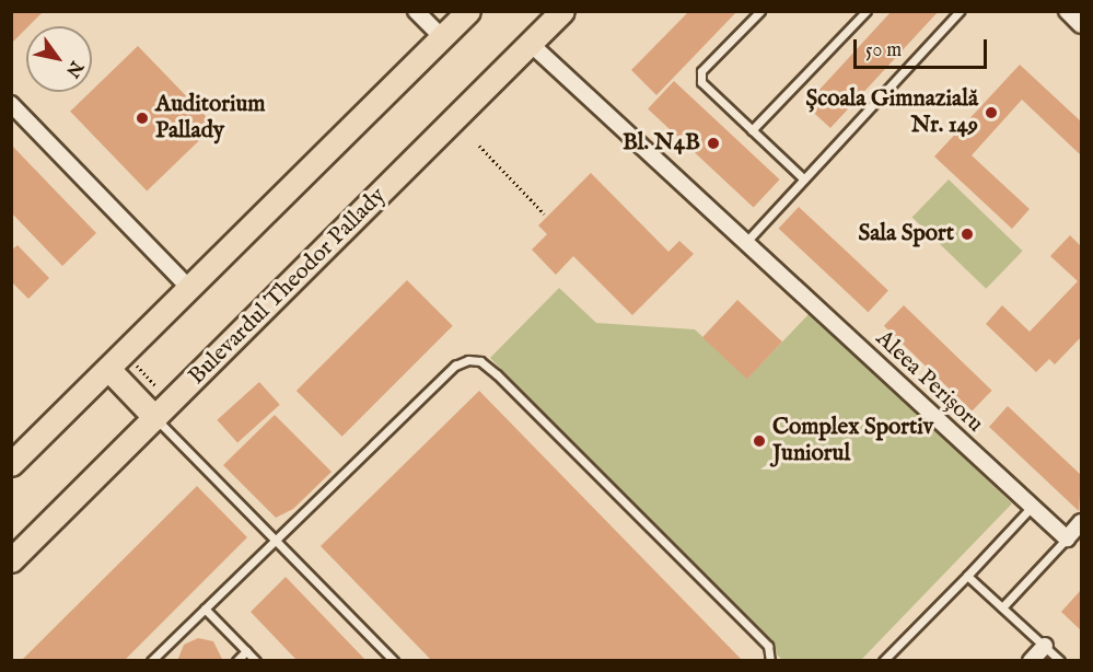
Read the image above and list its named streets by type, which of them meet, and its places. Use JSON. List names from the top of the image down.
{
  "streets": {
    "main road": ["Bulevardul Theodor Pallady"],
    "street": ["Aleea Perișoru"]
  },
  "crossings": [
    ["Bulevardul Theodor Pallady", "Aleea Perișoru"]
  ],
  "places": [
    "Școala Gimnazială Nr. 149",
    "Auditorium Pallady",
    "Bl. N4B",
    "Sala Sport",
    "Complex Sportiv Juniorul"
  ],
  "scale_bar": "50 m",
  "north": "bottom right"
}
